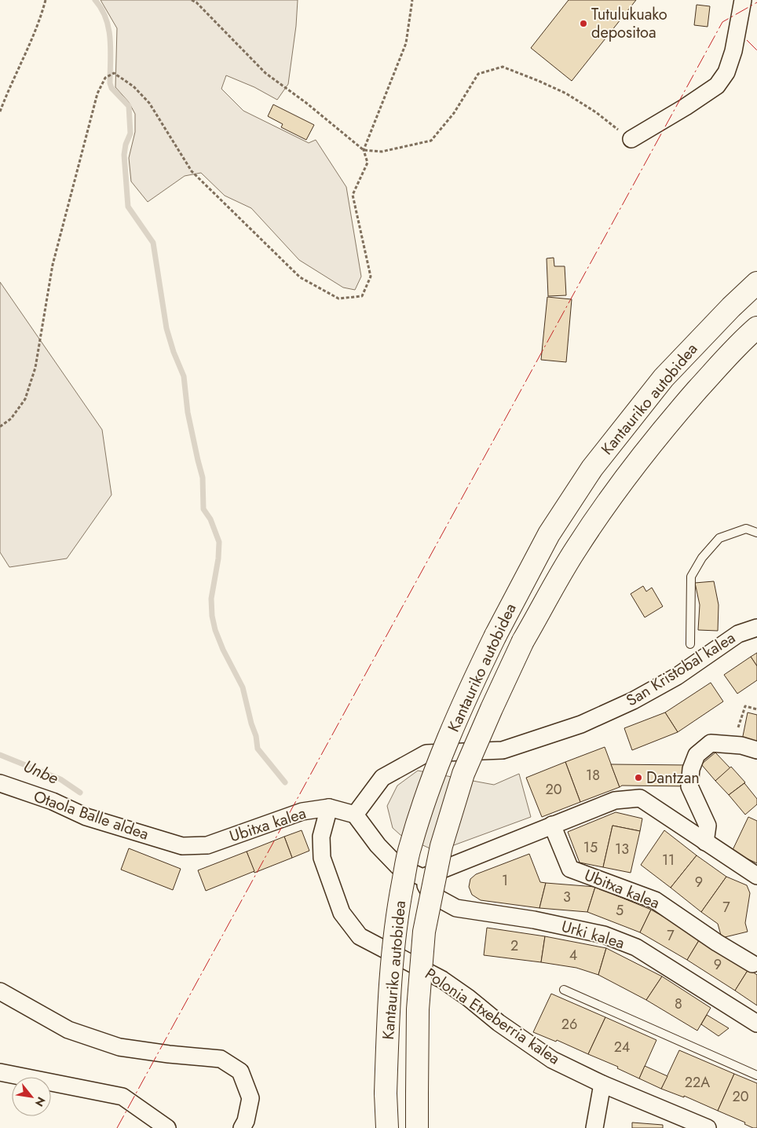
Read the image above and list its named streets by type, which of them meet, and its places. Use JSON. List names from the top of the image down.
{
  "streets": {
    "highway": ["Kantauriko autobidea"],
    "street": [
      "San Kristobal kalea",
      "Otaola Balle aldea",
      "Ubitxa kalea",
      "Urki kalea",
      "Polonia Etxeberria kalea"
    ]
  },
  "crossings": [
    ["San Kristobal kalea", "Ubitxa kalea"],
    ["Otaola Balle aldea", "Ubitxa kalea"],
    ["Ubitxa kalea", "Polonia Etxeberria kalea"]
  ],
  "water": ["Unbe"],
  "places": ["Tutulukuako depositoa", "Dantzan"],
  "house_numbers": [
    "18",
    "20",
    "15",
    "13",
    "11",
    "1",
    "9",
    "3",
    "7",
    "5",
    "7",
    "2",
    "4",
    "9",
    "8",
    "26",
    "24",
    "22A",
    "20"
  ],
  "north": "bottom right"
}
